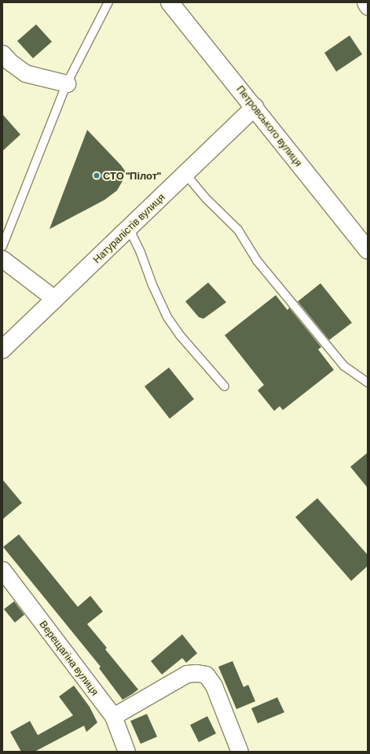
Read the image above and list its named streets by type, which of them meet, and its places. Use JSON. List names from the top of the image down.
{
  "streets": {
    "street": ["Петровського вулиця", "Натуралістів вулиця", "Верещагіна вулиця"]
  },
  "crossings": [
    ["Петровського вулиця", "Натуралістів вулиця"]
  ],
  "places": ["СТО \"Пілот\""]
}
